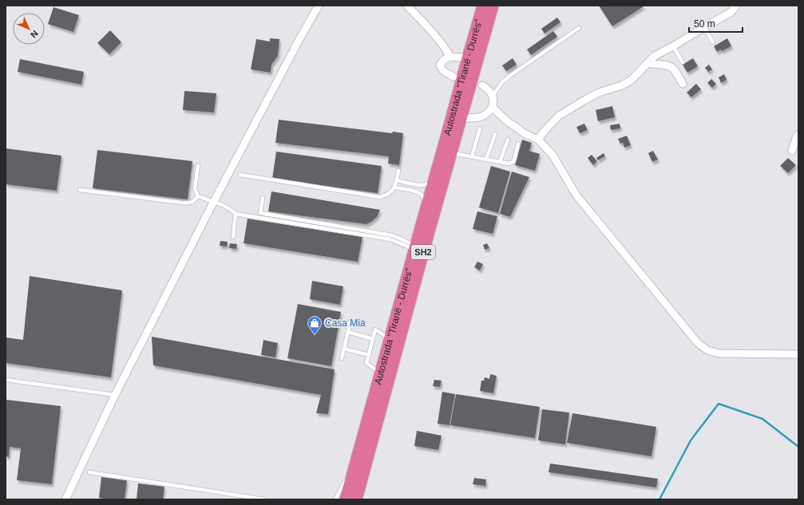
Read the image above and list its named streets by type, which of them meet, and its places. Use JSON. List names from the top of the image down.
{
  "streets": {
    "highway": ["Autostrada \"Tiranë - Durrës\"", "SH2"]
  },
  "places": {
    "shop": ["Casa Mia"]
  },
  "scale_bar": "50 m",
  "north": "bottom right"
}
